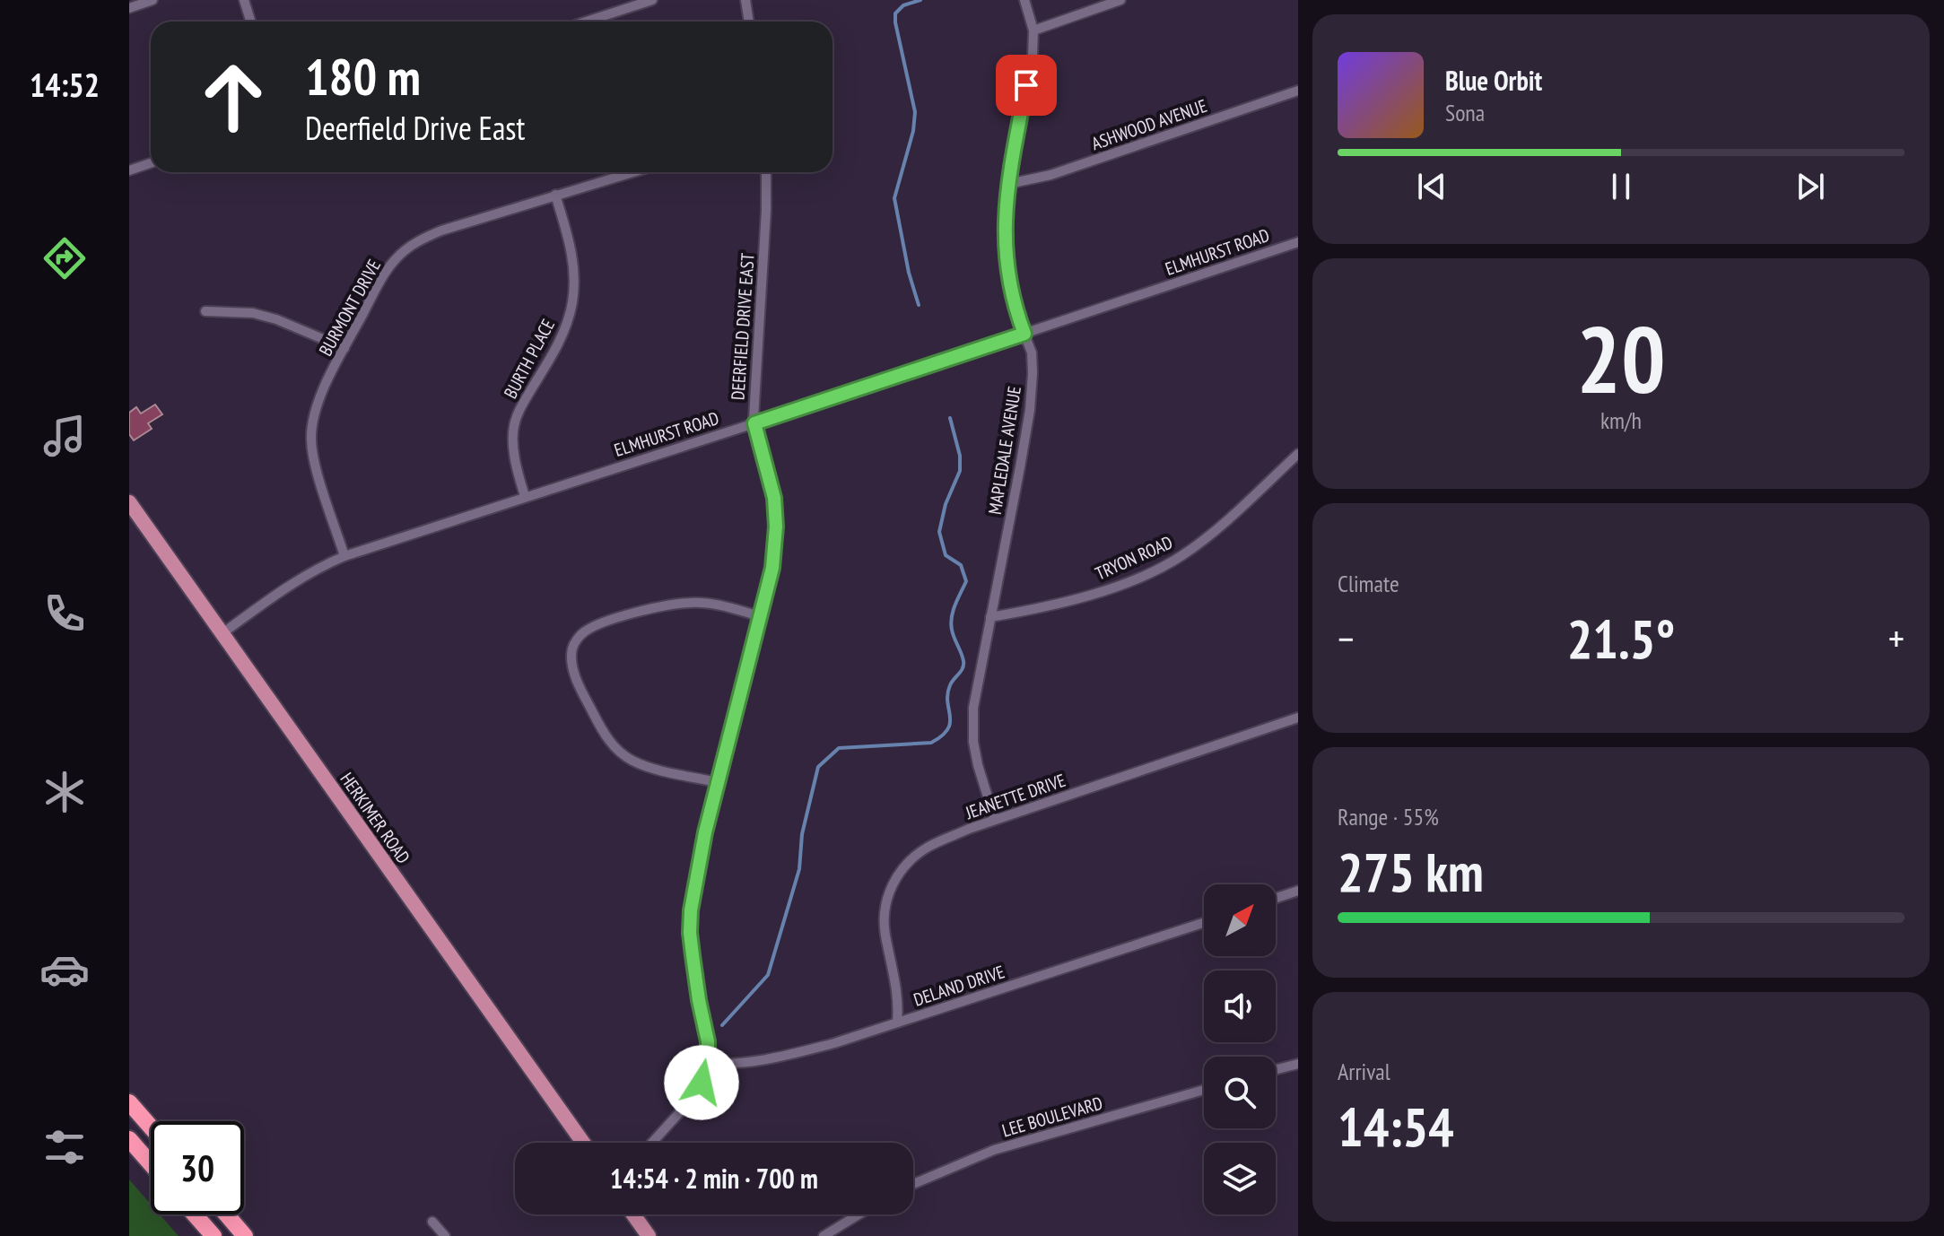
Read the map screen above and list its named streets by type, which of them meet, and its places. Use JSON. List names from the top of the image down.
{
  "streets": {
    "main road": ["HERKIMER ROAD"],
    "street": [
      "ASHWOOD AVENUE",
      "ELMHURST ROAD",
      "BURMONT DRIVE",
      "DEERFIELD DRIVE EAST",
      "BURTH PLACE",
      "MAPLEDALE AVENUE",
      "TRYON ROAD",
      "JEANETTE DRIVE",
      "DELAND DRIVE",
      "LEE BOULEVARD"
    ]
  },
  "crossings": [
    ["ASHWOOD AVENUE", "MAPLEDALE AVENUE"],
    ["ELMHURST ROAD", "BURMONT DRIVE"],
    ["ELMHURST ROAD", "DEERFIELD DRIVE EAST"],
    ["ELMHURST ROAD", "BURTH PLACE"],
    ["ELMHURST ROAD", "MAPLEDALE AVENUE"],
    ["ELMHURST ROAD", "HERKIMER ROAD"],
    ["BURMONT DRIVE", "BURTH PLACE"],
    ["DEERFIELD DRIVE EAST", "DELAND DRIVE"],
    ["MAPLEDALE AVENUE", "TRYON ROAD"],
    ["MAPLEDALE AVENUE", "JEANETTE DRIVE"],
    ["JEANETTE DRIVE", "DELAND DRIVE"]
  ],
  "north": "top right",
  "page": {
    "tabs": "14:52",
    "turn": ["180 m", "Deerfield Drive East"],
    "song": ["Blue Orbit", "Sona"],
    "tile": [
      ["20", "km/h"],
      "Climate",
      ["Range · 55%", "275 km"],
      ["Arrival", "14:54"]
    ],
    "heat": ["−", "21.5°", "+"],
    "limit": "30",
    "trip": "14:54 · 2 min · 700 m"
  }
}
